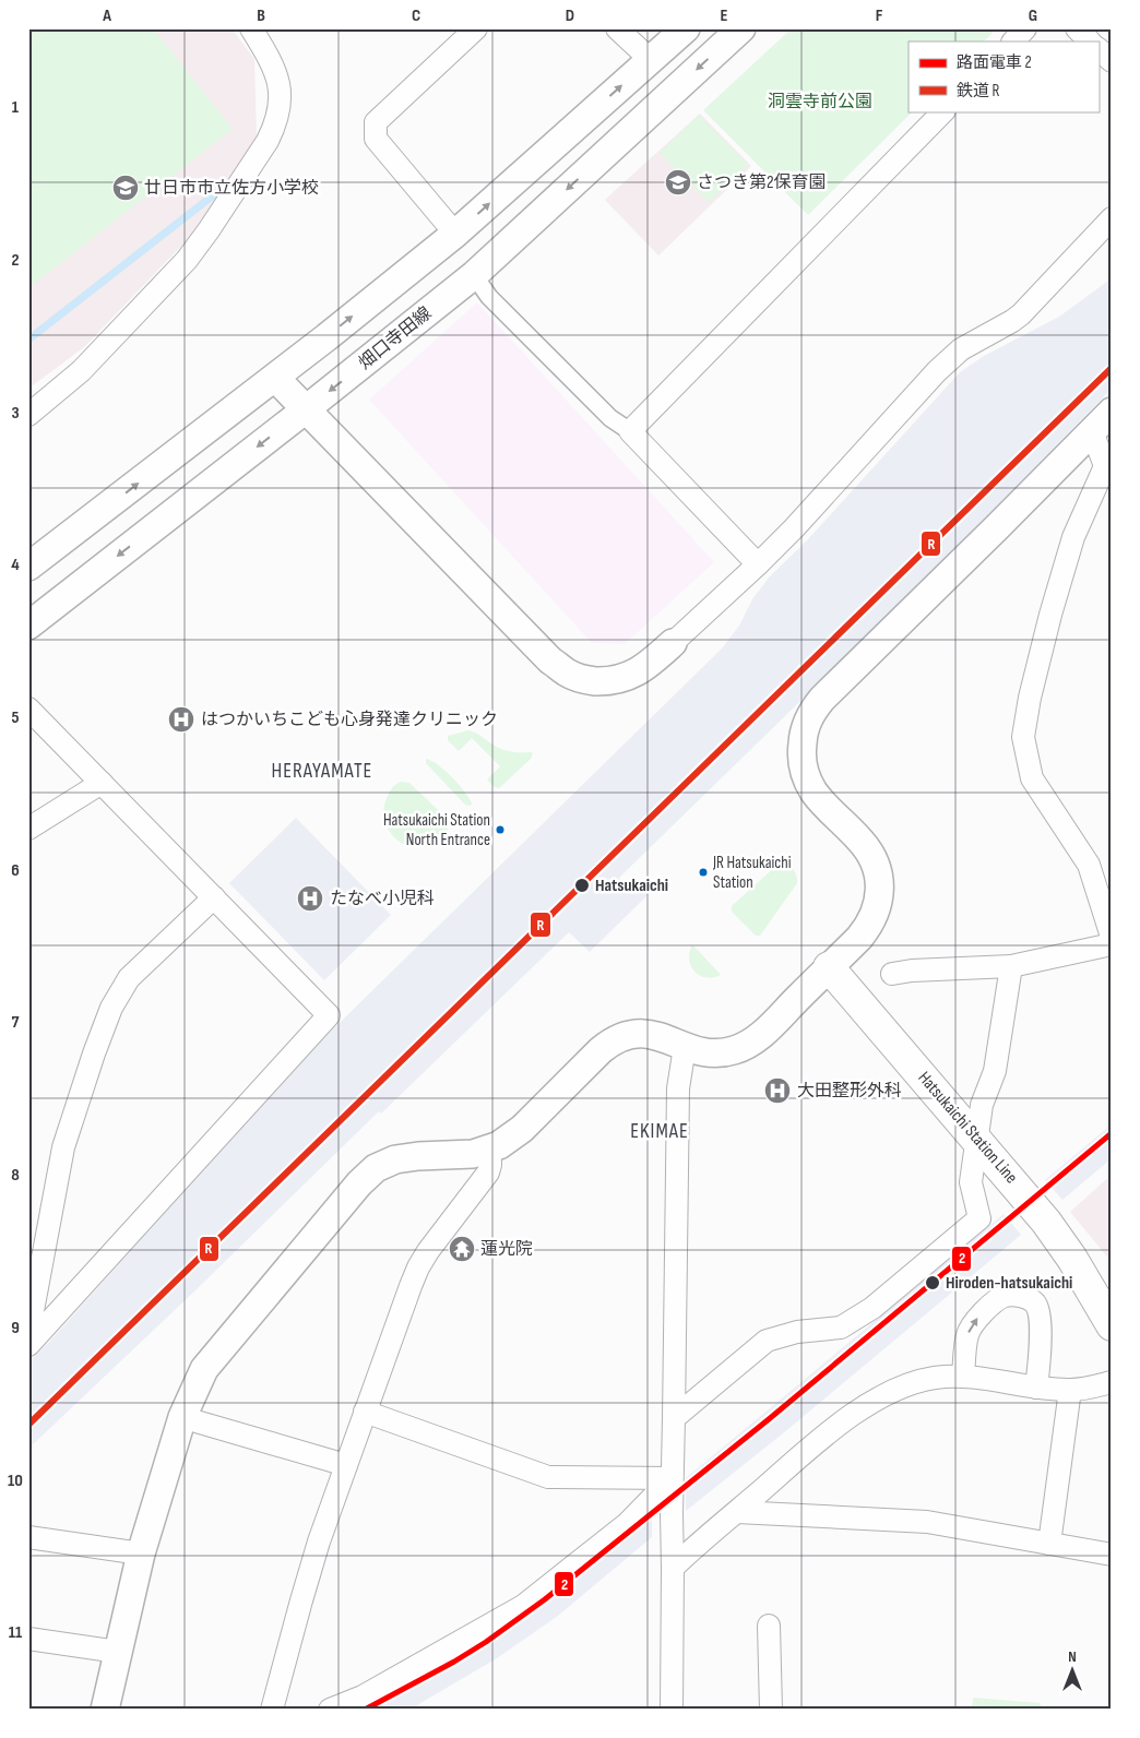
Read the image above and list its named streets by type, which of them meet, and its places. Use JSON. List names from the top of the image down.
{
  "streets": {
    "main road": ["Hatsukaichi Station Line"],
    "street": ["畑口寺田線"]
  },
  "districts": ["HERAYAMATE", "EKIMAE"],
  "parks": ["洞雲寺前公園"],
  "places": {
    "school or university": ["さつき第2保育園", "廿日市市立佐方小学校"],
    "hospital": ["はつかいちこども心身発達クリニック", "たなべ小児科", "大田整形外科"],
    "other": [
      "Hatsukaichi Station North Entrance",
      "JR Hatsukaichi Station",
      "Hatsukaichi",
      "Hiroden-hatsukaichi"
    ],
    "temple": ["蓮光院"]
  },
  "lines": ["rail line R", "tram line 2"],
  "legend": ["路面電車 2", "鉄道 R"],
  "north": "top",
  "grid": {
    "columns": [
      "A",
      "B",
      "C",
      "D",
      "E",
      "F",
      "G"
    ],
    "rows": [
      "1",
      "2",
      "3",
      "4",
      "5",
      "6",
      "7",
      "8",
      "9",
      "10",
      "11"
    ]
  }
}
